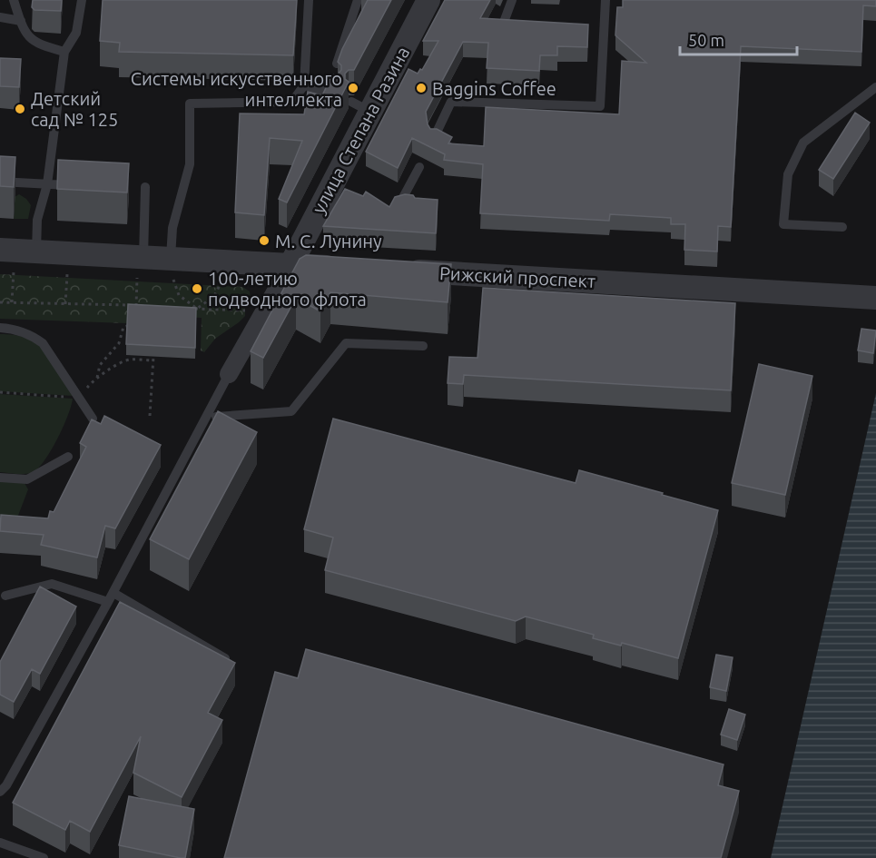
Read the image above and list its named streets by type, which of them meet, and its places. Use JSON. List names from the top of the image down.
{
  "streets": {
    "street": ["улица Степана Разина", "Рижский проспект"]
  },
  "places": [
    "Системы искусственного интеллекта",
    "Baggins Coffee",
    "Детский сад № 125",
    "М. С. Лунину",
    "100-летию подводного флота"
  ],
  "scale_bar": "50 m"
}
